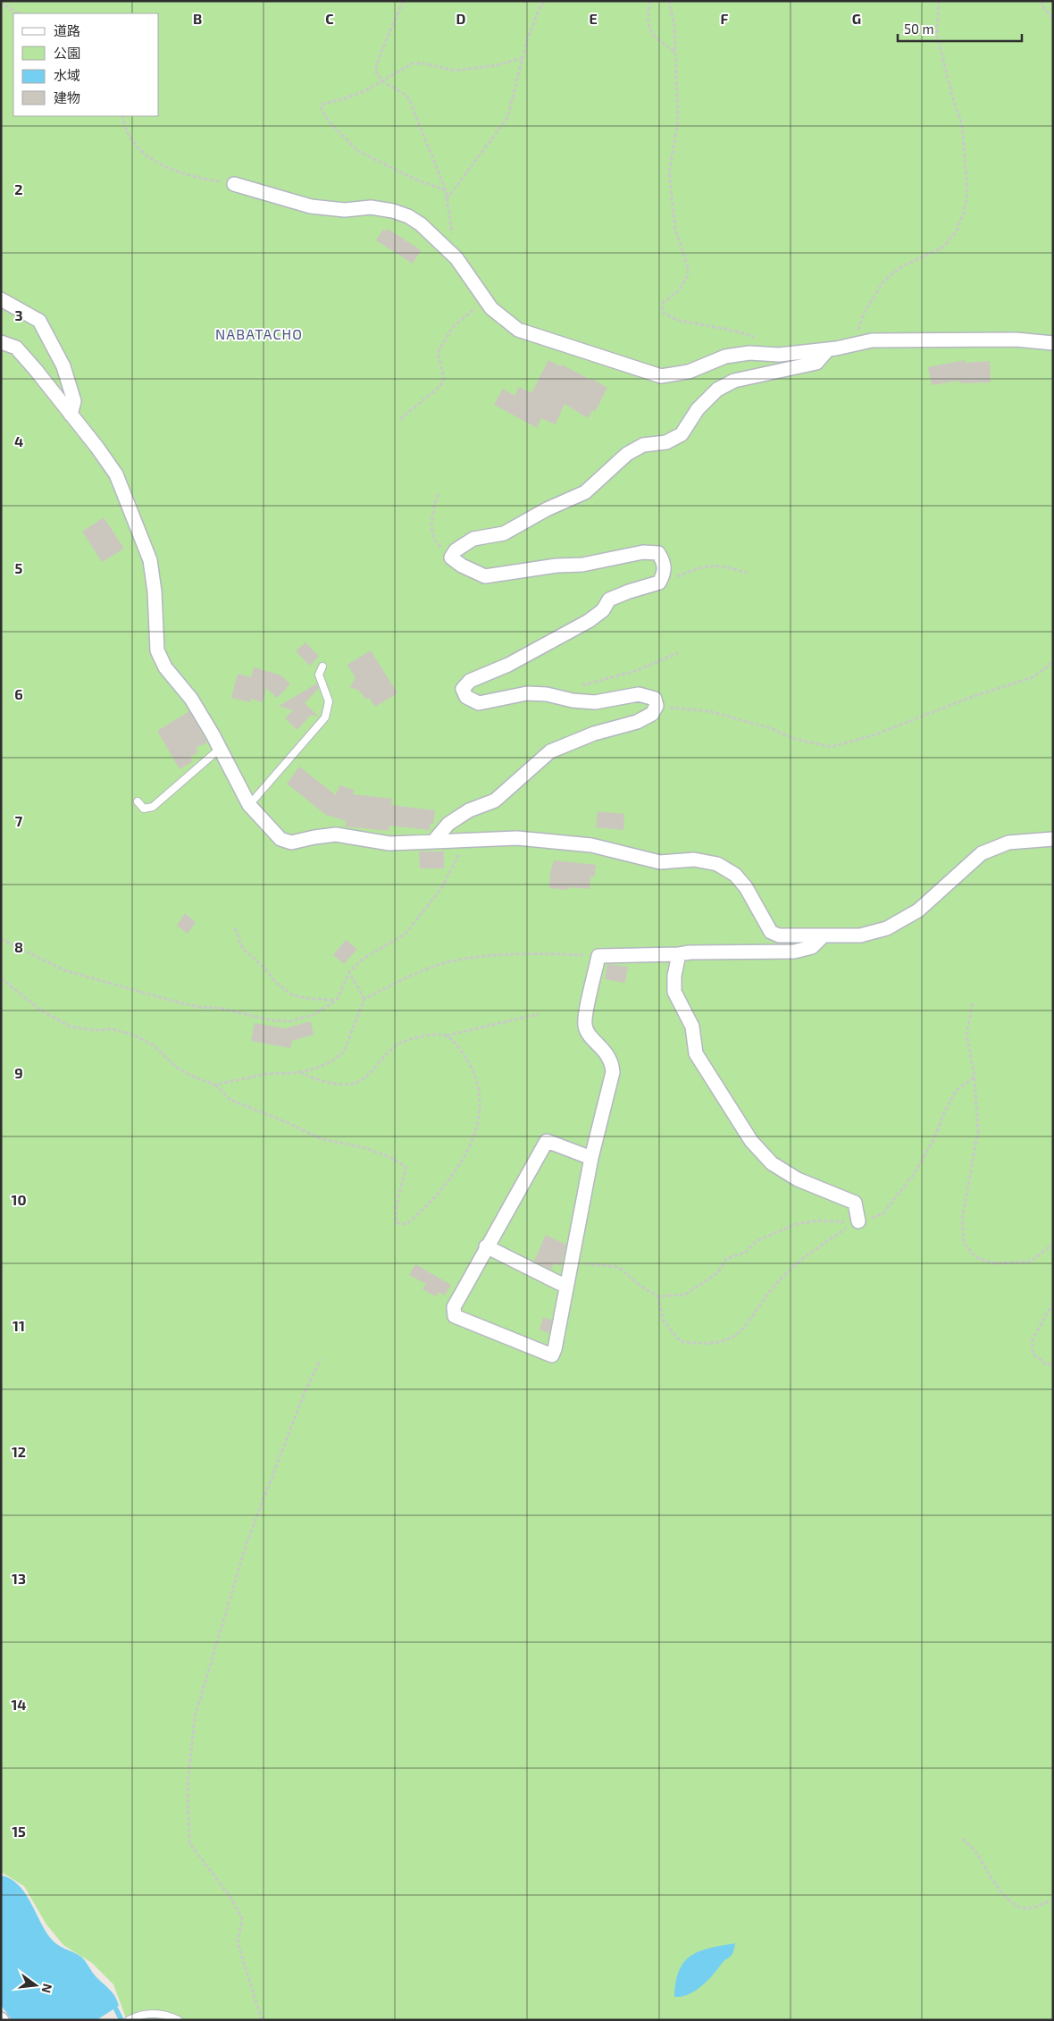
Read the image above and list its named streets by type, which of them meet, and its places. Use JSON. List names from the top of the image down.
{
  "districts": ["NABATACHO"],
  "legend": [
    "道路",
    "公園",
    "水域",
    "建物"
  ],
  "scale_bar": "50 m",
  "north": "right",
  "grid": {
    "columns": [
      "B",
      "C",
      "D",
      "E",
      "F",
      "G"
    ],
    "rows": [
      "2",
      "3",
      "4",
      "5",
      "6",
      "7",
      "8",
      "9",
      "10",
      "11",
      "12",
      "13",
      "14",
      "15"
    ]
  }
}
